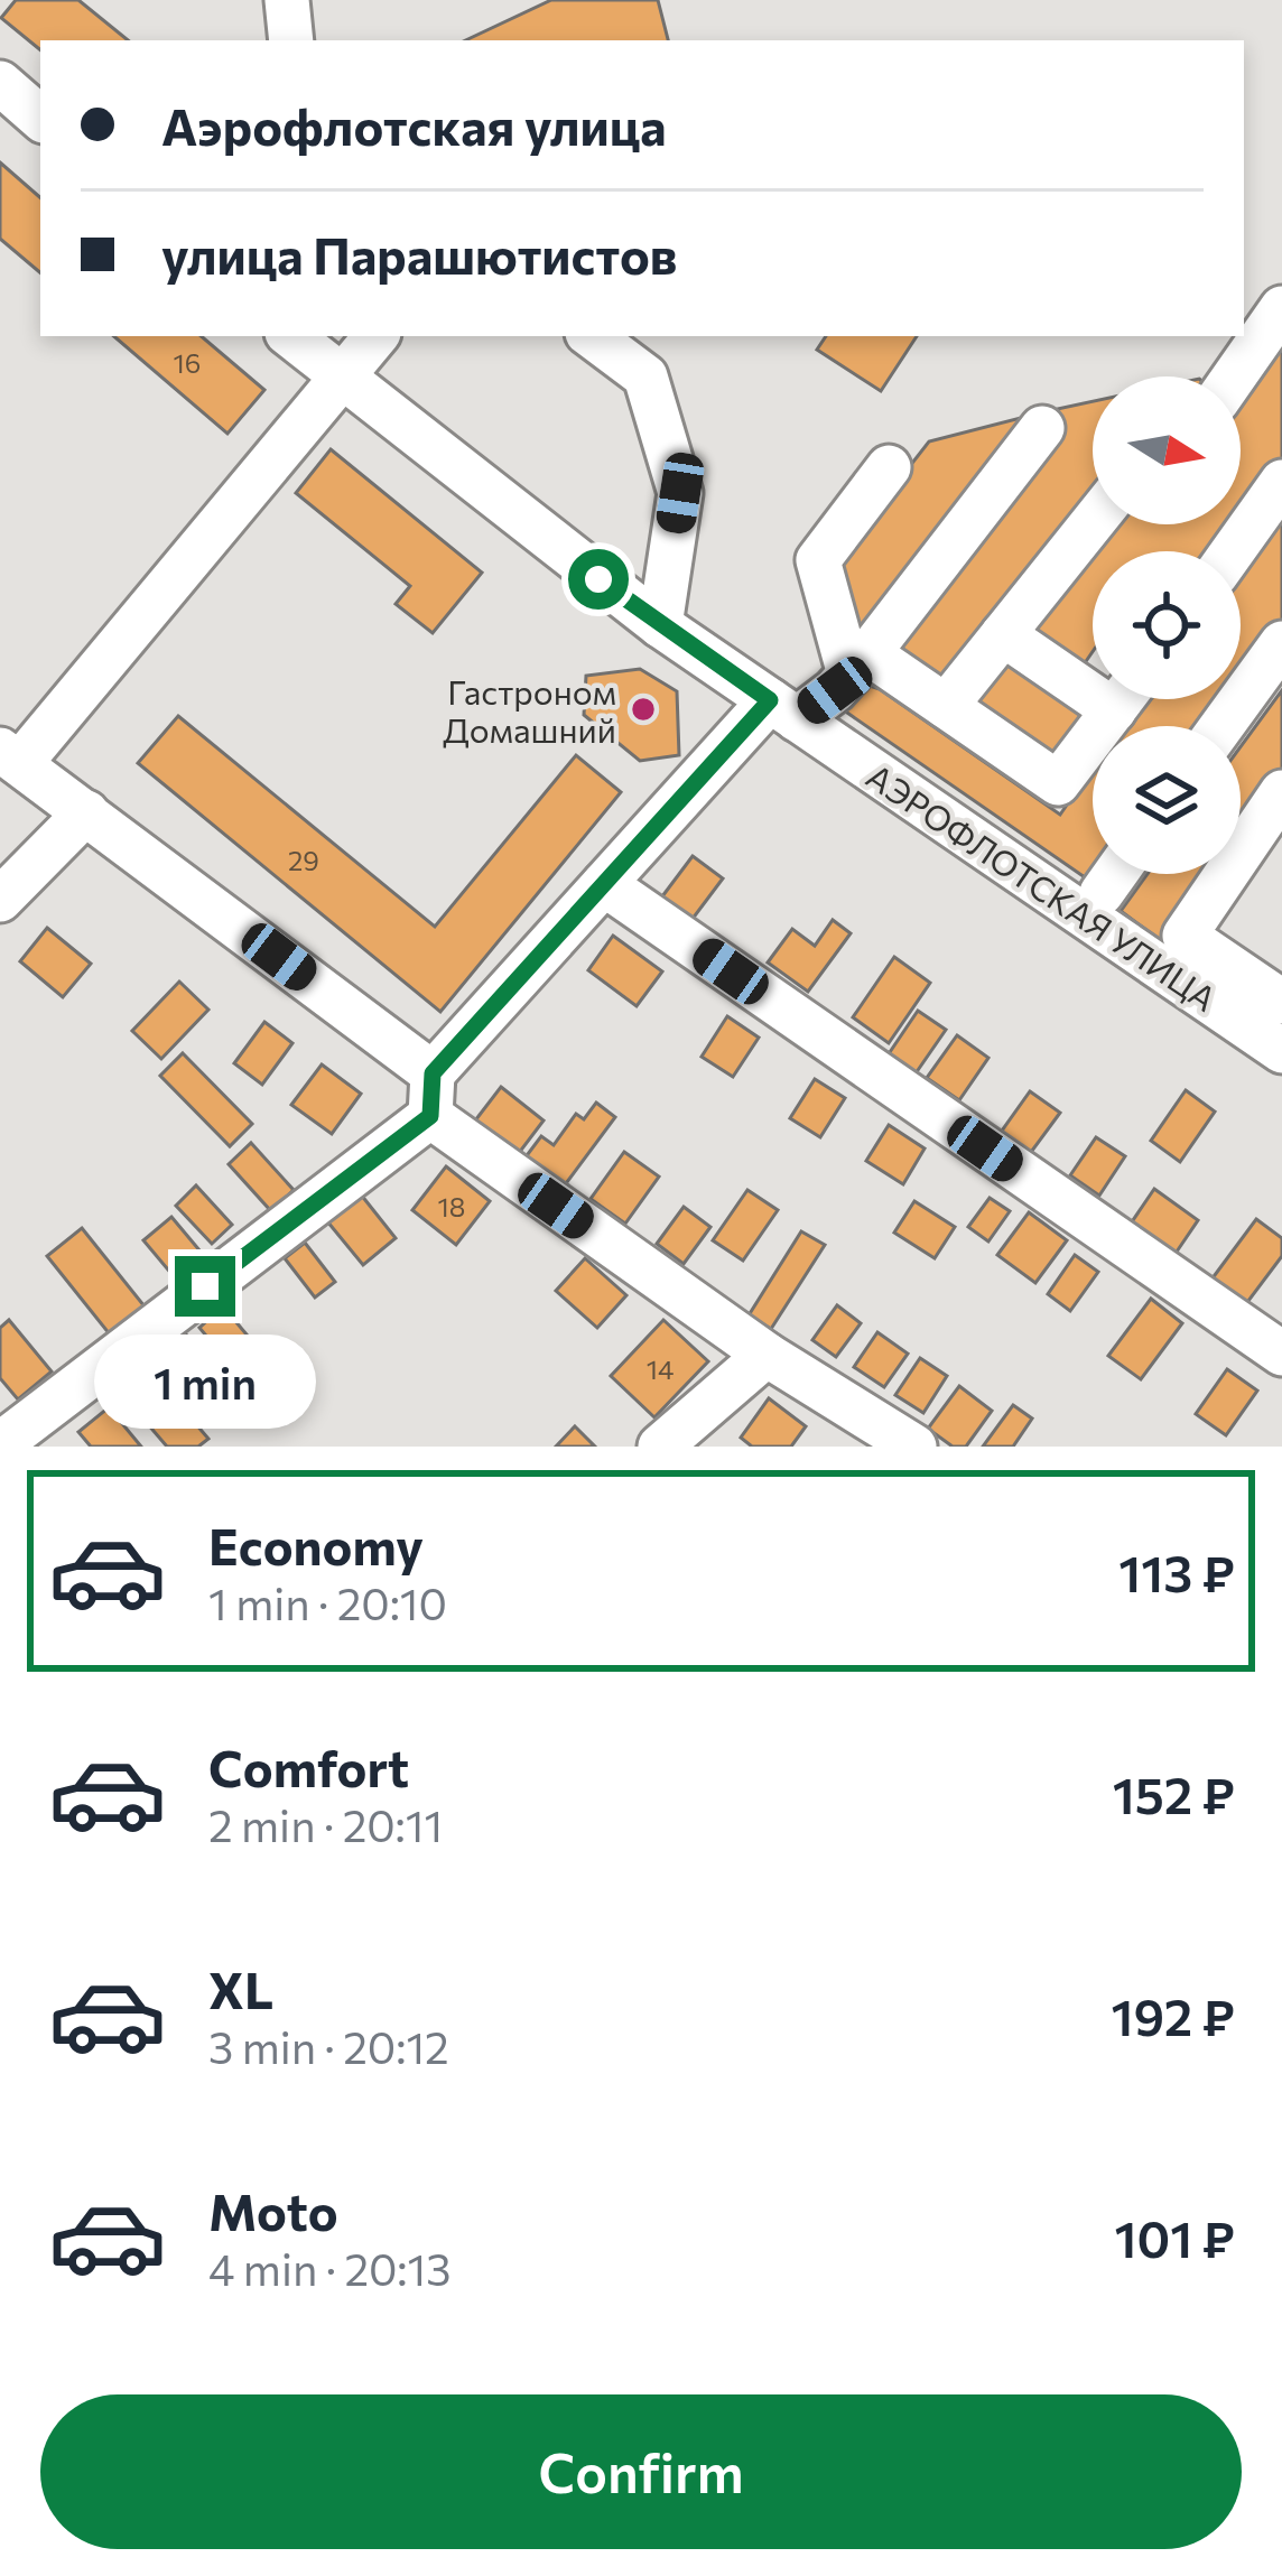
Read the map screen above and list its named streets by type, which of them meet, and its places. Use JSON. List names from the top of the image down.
{
  "streets": {
    "street": ["АЭРОФЛОТСКАЯ УЛИЦА"]
  },
  "places": ["Гастроном Домашний"],
  "house_numbers": [
    "16",
    "29",
    "18",
    "14"
  ],
  "north": "right",
  "page": {
    "banner": ["Аэрофлотская улица", "улица Парашютистов"],
    "bubble": "1 min",
    "list": [
      {
        "name": "Economy",
        "note": "1 min · 20:10",
        "value": "113 ₽"
      },
      {
        "name": "Comfort",
        "note": "2 min · 20:11",
        "value": "152 ₽"
      },
      {
        "name": "XL",
        "note": "3 min · 20:12",
        "value": "192 ₽"
      },
      {
        "name": "Moto",
        "note": "4 min · 20:13",
        "value": "101 ₽"
      }
    ],
    "buttons": "Confirm"
  }
}
